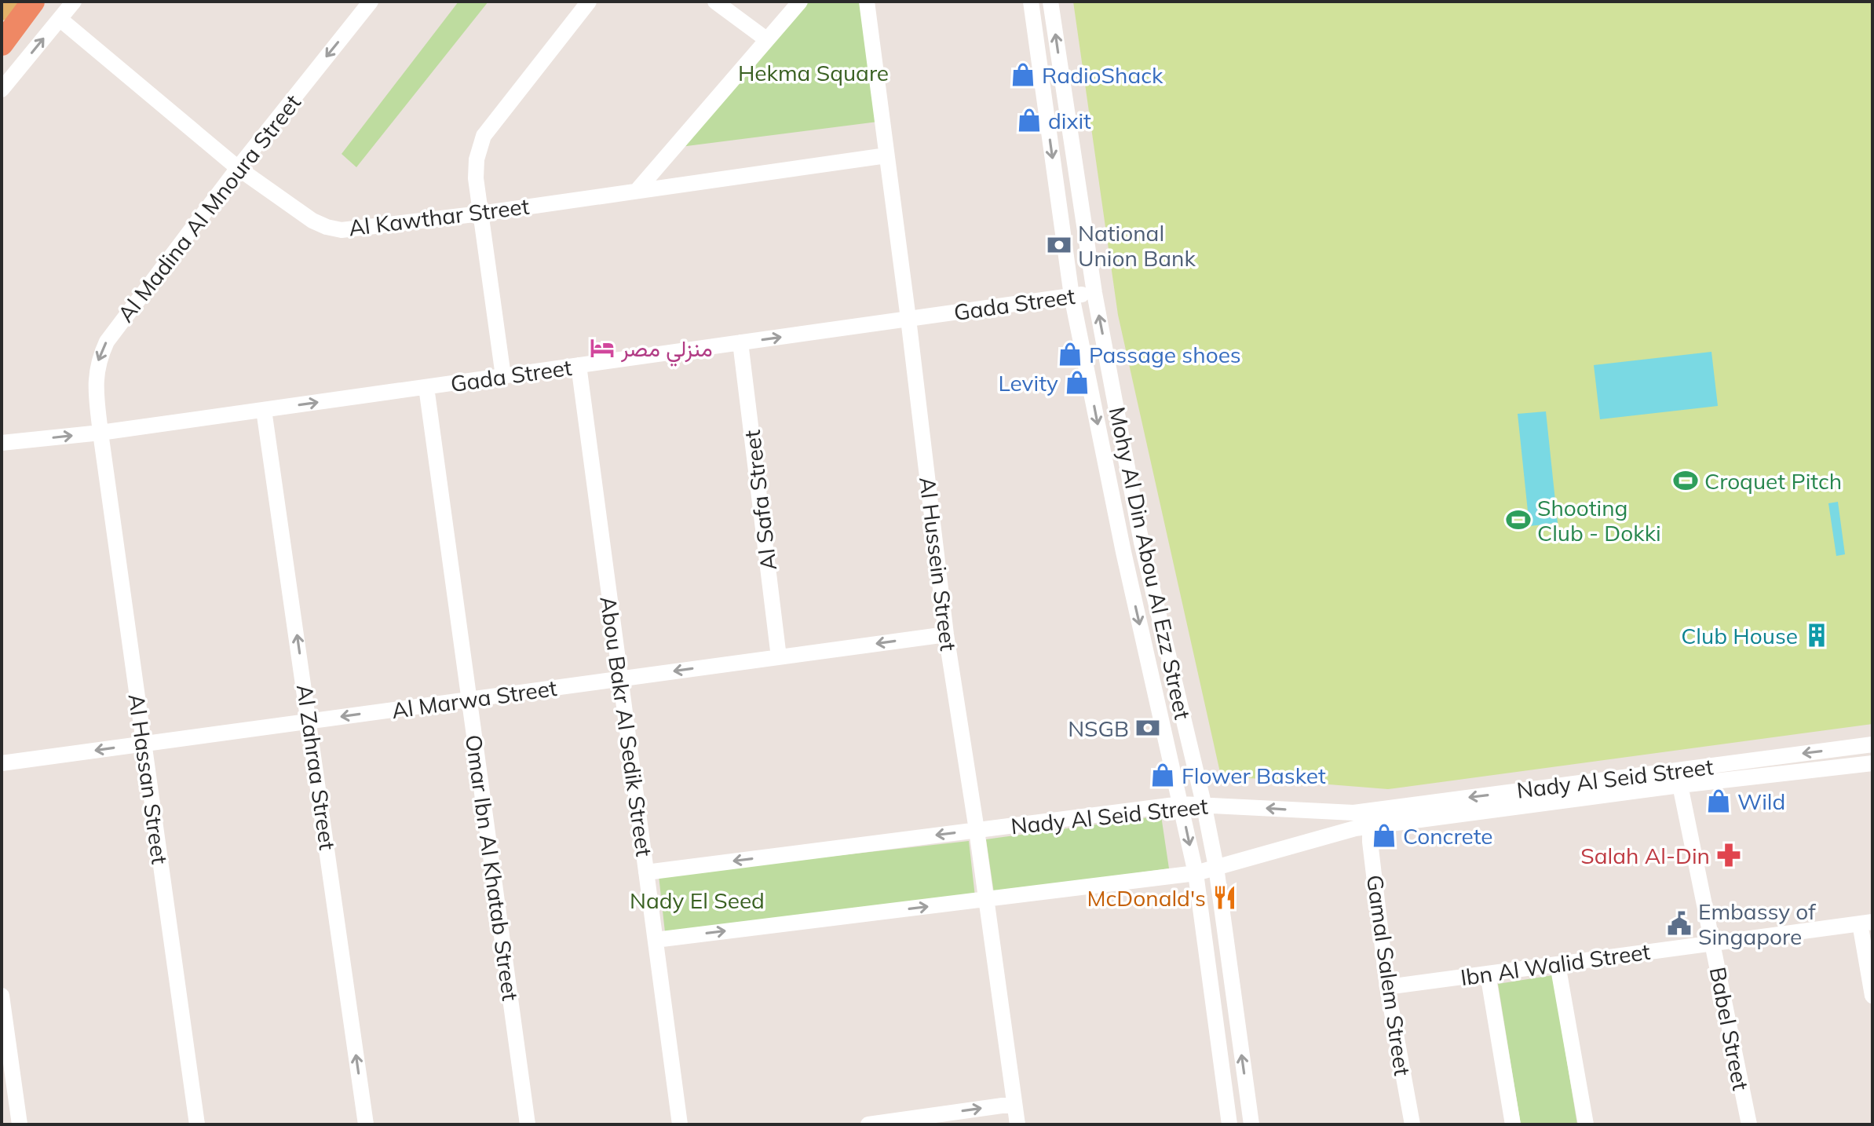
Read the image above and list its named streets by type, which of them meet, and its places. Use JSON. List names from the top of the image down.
{
  "streets": {
    "street": [
      "Al Madina Al Mnoura Street",
      "Al Kawthar Street",
      "Gada Street",
      "Al Safa Street",
      "Mohy Al Din Abou Al Ezz Street",
      "Al Hussein Street",
      "Al Marwa Street",
      "Abou Bakr Al Sedik Street",
      "Al Zahraa Street",
      "Nady Al Seid Street",
      "Al Hassan Street",
      "Omar Ibn Al Khatab Street",
      "Ibn Al Walid Street",
      "Gamal Salem Street",
      "Babel Street"
    ]
  },
  "crossings": [
    ["Al Madina Al Mnoura Street", "Al Kawthar Street"],
    ["Al Madina Al Mnoura Street", "Gada Street"],
    ["Al Madina Al Mnoura Street", "Al Hassan Street"],
    ["Al Kawthar Street", "Al Hussein Street"],
    ["Gada Street", "Al Safa Street"],
    ["Gada Street", "Mohy Al Din Abou Al Ezz Street"],
    ["Gada Street", "Al Hussein Street"],
    ["Gada Street", "Abou Bakr Al Sedik Street"],
    ["Gada Street", "Al Zahraa Street"],
    ["Gada Street", "Al Hassan Street"],
    ["Gada Street", "Omar Ibn Al Khatab Street"],
    ["Al Safa Street", "Al Marwa Street"],
    ["Mohy Al Din Abou Al Ezz Street", "Nady Al Seid Street"],
    ["Al Hussein Street", "Al Marwa Street"],
    ["Al Hussein Street", "Nady Al Seid Street"],
    ["Al Marwa Street", "Abou Bakr Al Sedik Street"],
    ["Al Marwa Street", "Al Zahraa Street"],
    ["Al Marwa Street", "Al Hassan Street"],
    ["Al Marwa Street", "Omar Ibn Al Khatab Street"],
    ["Abou Bakr Al Sedik Street", "Nady Al Seid Street"],
    ["Nady Al Seid Street", "Gamal Salem Street"],
    ["Nady Al Seid Street", "Babel Street"],
    ["Ibn Al Walid Street", "Gamal Salem Street"],
    ["Ibn Al Walid Street", "Babel Street"]
  ],
  "one_way": [
    "Al Madina Al Mnoura Street",
    "Gada Street",
    "Al Marwa Street",
    "Al Zahraa Street"
  ],
  "parks": ["Hekma Square", "Nady El Seed"],
  "places": {
    "shop": [
      "RadioShack",
      "dixit",
      "Passage shoes",
      "Levity",
      "Flower Basket",
      "Wild",
      "Concrete"
    ],
    "bank": ["National Union Bank", "NSGB"],
    "hotel": ["منزلي مصر"],
    "sports": ["Croquet Pitch", "Shooting Club - Dokki"],
    "building": ["Club House"],
    "pharmacy": ["Salah Al-Din"],
    "restaurant": ["McDonald's"],
    "public building": ["Embassy of Singapore"]
  }
}
